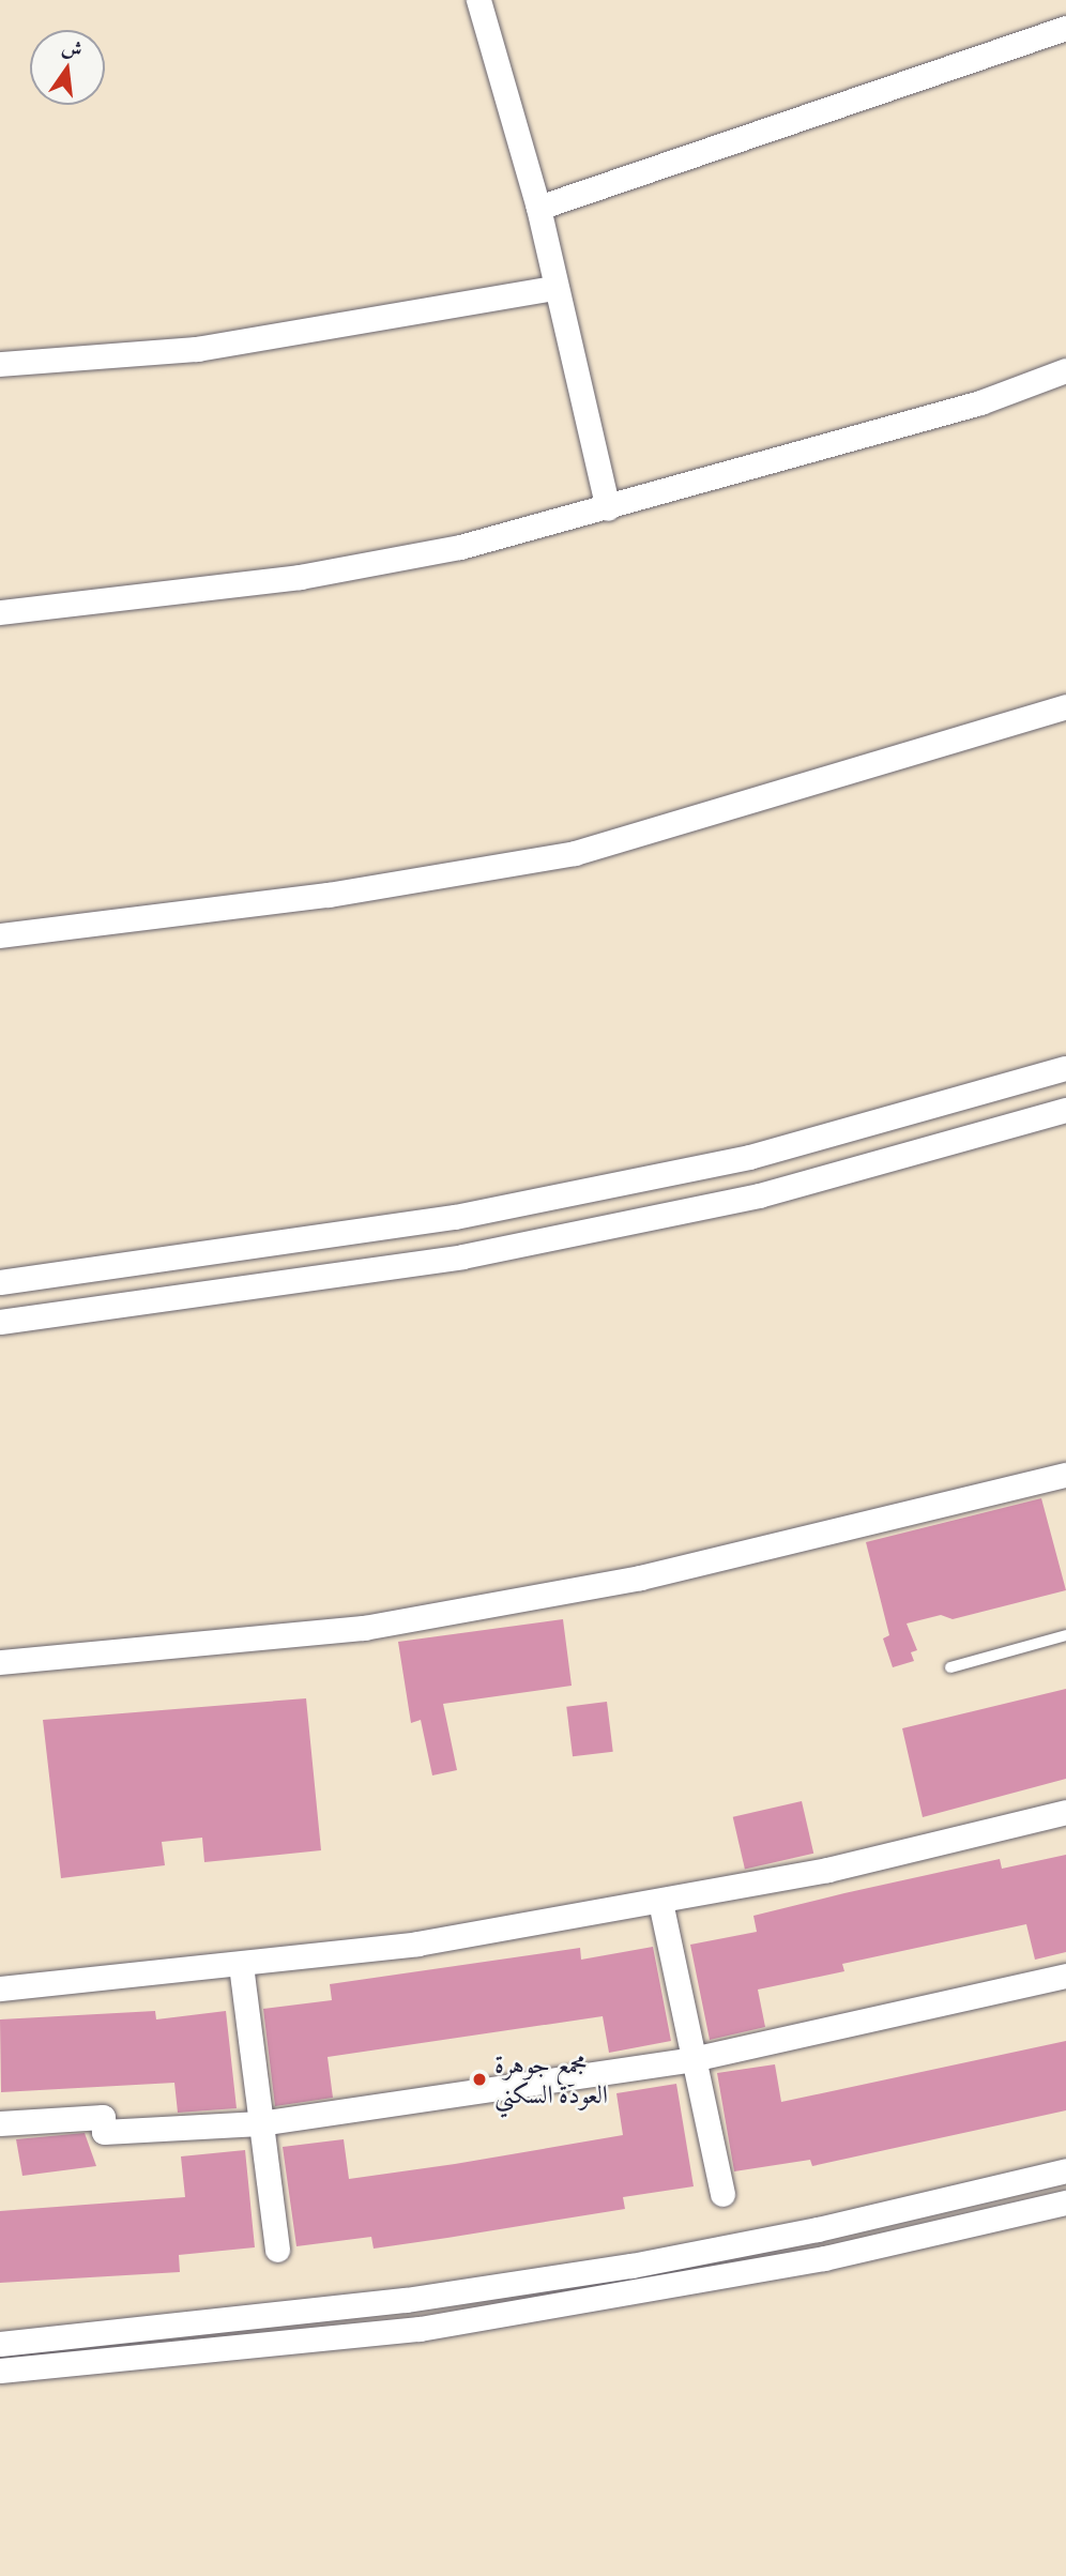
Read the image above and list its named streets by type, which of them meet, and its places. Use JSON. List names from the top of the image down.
{
  "places": ["مجمع جوهرة العودة السكني"],
  "north": "top"
}
